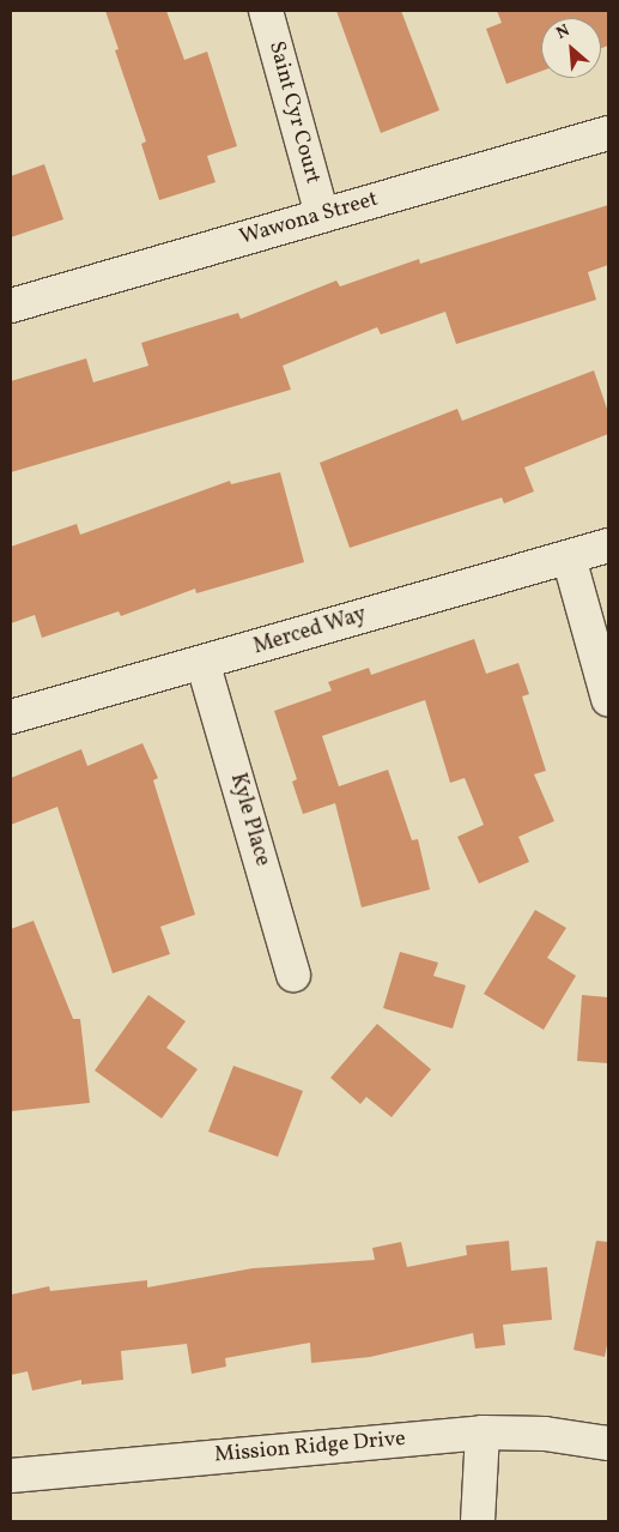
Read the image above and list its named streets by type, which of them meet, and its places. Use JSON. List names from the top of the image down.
{
  "streets": {
    "street": [
      "Saint Cyr Court",
      "Wawona Street",
      "Merced Way",
      "Kyle Place",
      "Mission Ridge Drive"
    ]
  },
  "crossings": [
    ["Saint Cyr Court", "Wawona Street"],
    ["Merced Way", "Kyle Place"]
  ],
  "north": "top left"
}
